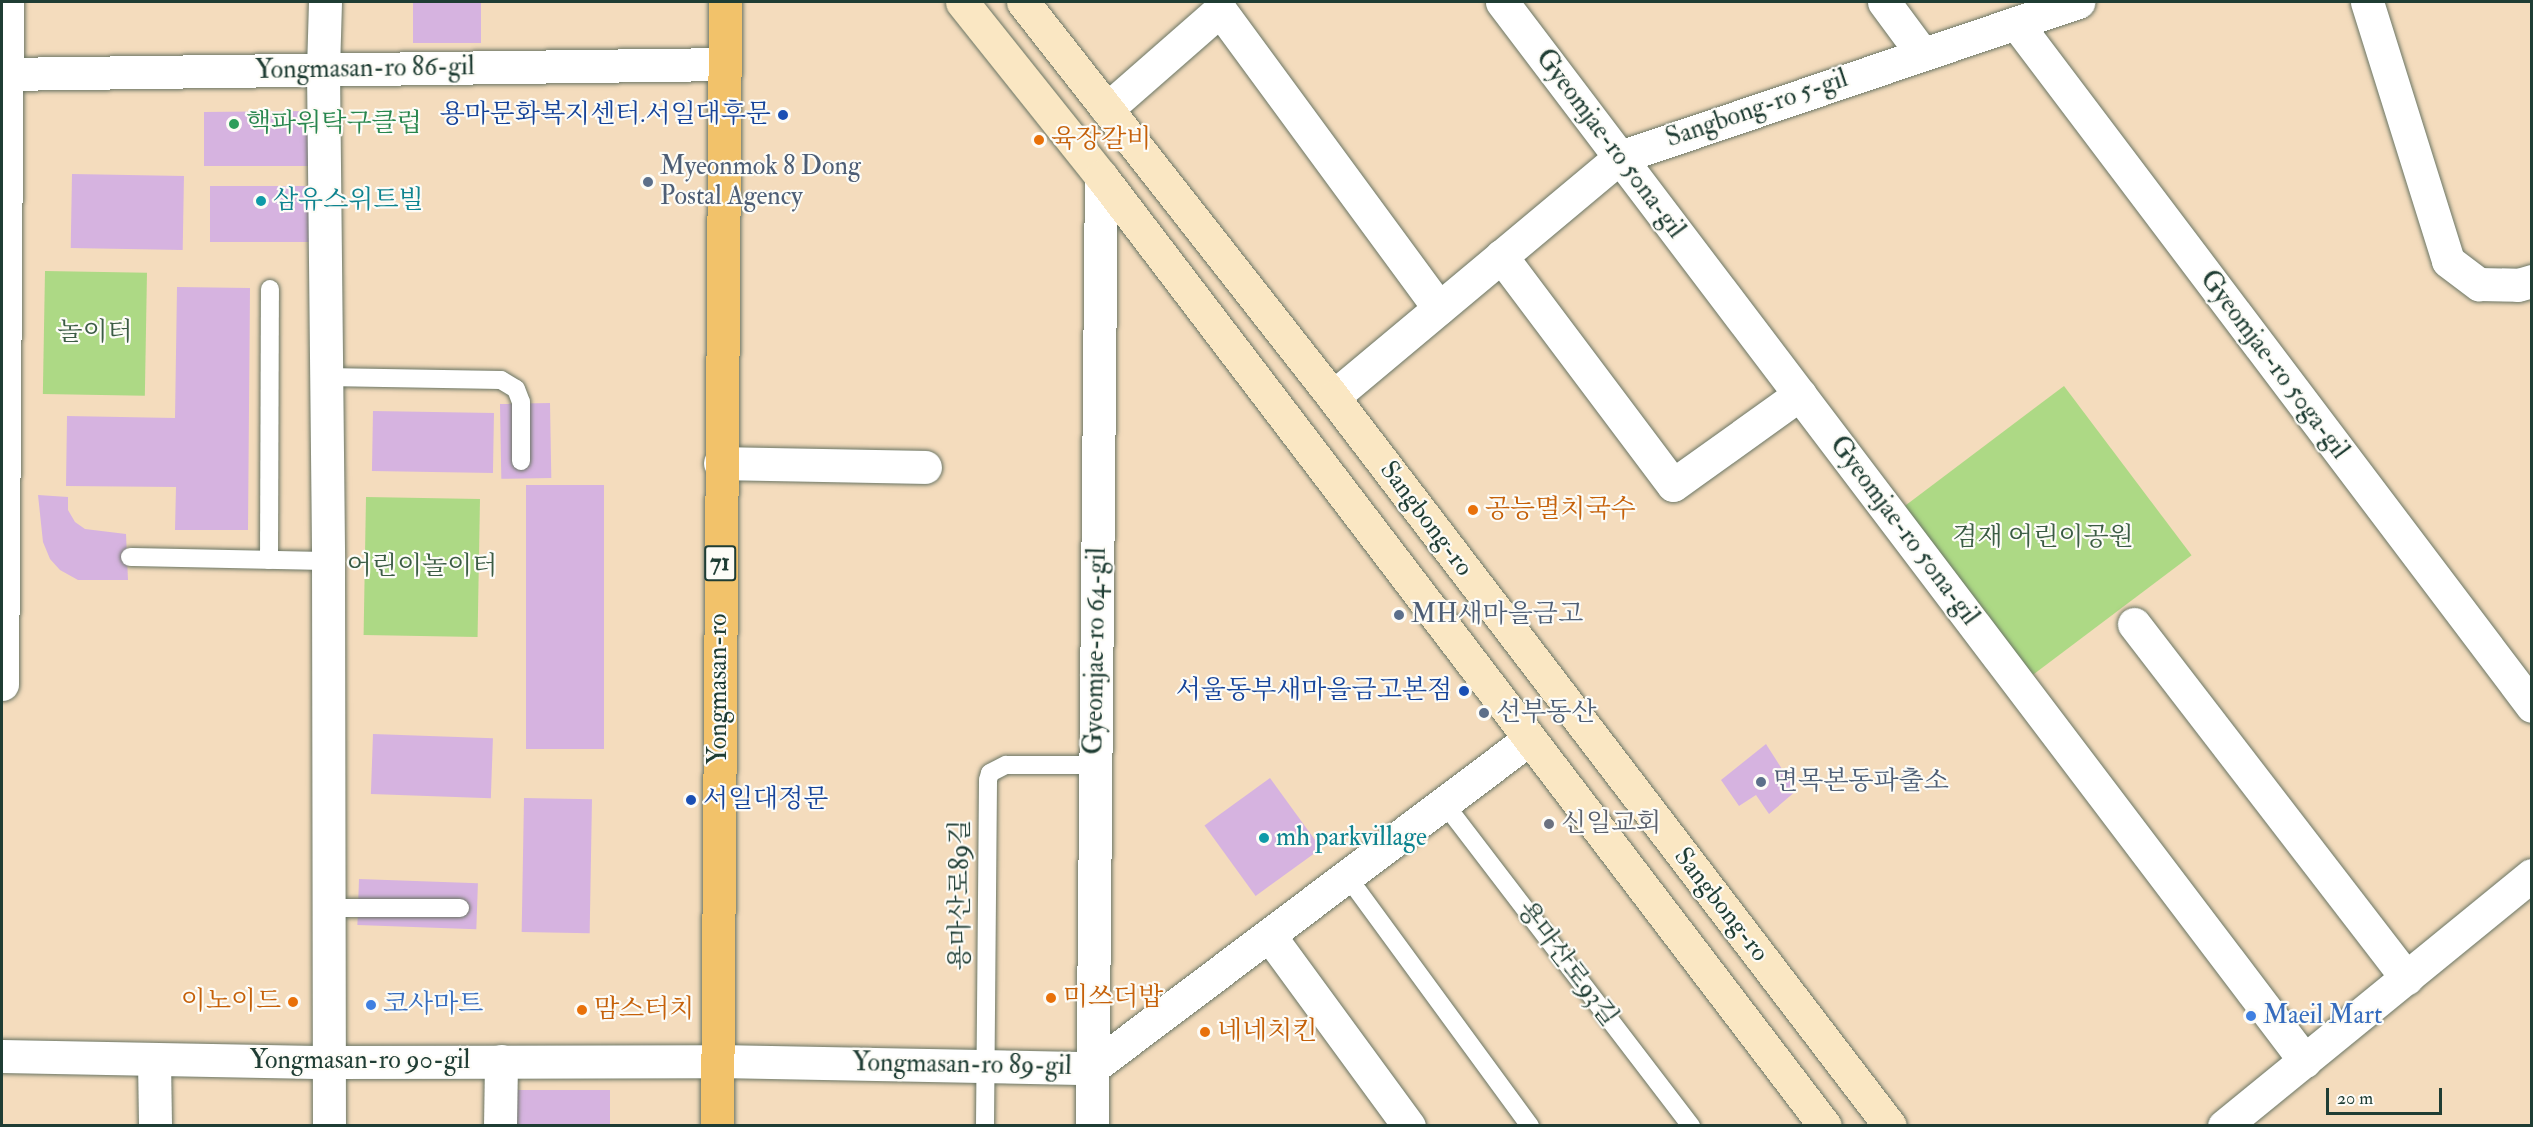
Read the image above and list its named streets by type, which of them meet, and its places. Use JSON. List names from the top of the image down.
{
  "streets": {
    "main road": ["Sangbong-ro", "71", "Yongmasan-ro"],
    "street": [
      "Yongmasan-ro 86-gil",
      "Sangbong-ro 5-gil",
      "Gyeomjae-ro 50na-gil",
      "Gyeomjae-ro 50ga-gil",
      "Gyeomjae-ro 64-gil",
      "Yongmasan-ro 90-gil",
      "Yongmasan-ro 89-gil"
    ],
    "lane": ["용마산로89길", "용마산로93길"]
  },
  "crossings": [
    ["Yongmasan-ro 86-gil", "Yongmasan-ro"],
    ["Sangbong-ro 5-gil", "Gyeomjae-ro 50na-gil"],
    ["Sangbong-ro 5-gil", "Gyeomjae-ro 50ga-gil"],
    ["Sangbong-ro 5-gil", "Sangbong-ro"],
    ["Sangbong-ro", "Gyeomjae-ro 64-gil"],
    ["Sangbong-ro", "Yongmasan-ro 89-gil"],
    ["Gyeomjae-ro 64-gil", "용마산로89길"],
    ["Gyeomjae-ro 64-gil", "Yongmasan-ro 89-gil"],
    ["Yongmasan-ro", "Yongmasan-ro 90-gil"],
    ["Yongmasan-ro", "Yongmasan-ro 89-gil"],
    ["용마산로89길", "Yongmasan-ro 89-gil"],
    ["용마산로93길", "Yongmasan-ro 89-gil"],
    ["Yongmasan-ro 90-gil", "Yongmasan-ro 89-gil"]
  ],
  "parks": ["놀이터", "겸재 어린이공원", "어린이놀이터"],
  "places": [
    "용마문화복지센터.서일대후문",
    "핵파워탁구클럽",
    "육장갈비",
    "Myeonmok 8 Dong Postal Agency",
    "삼유스위트빌",
    "공능멸치국수",
    "MH새마을금고",
    "서울동부새마을금고본점",
    "선부동산",
    "면목본동파출소",
    "서일대정문",
    "신일교회",
    "mh parkvillage",
    "미쓰더밥",
    "이노이드",
    "코사마트",
    "맘스터치",
    "Maeil Mart",
    "네네치킨"
  ],
  "scale_bar": "20 m"
}
